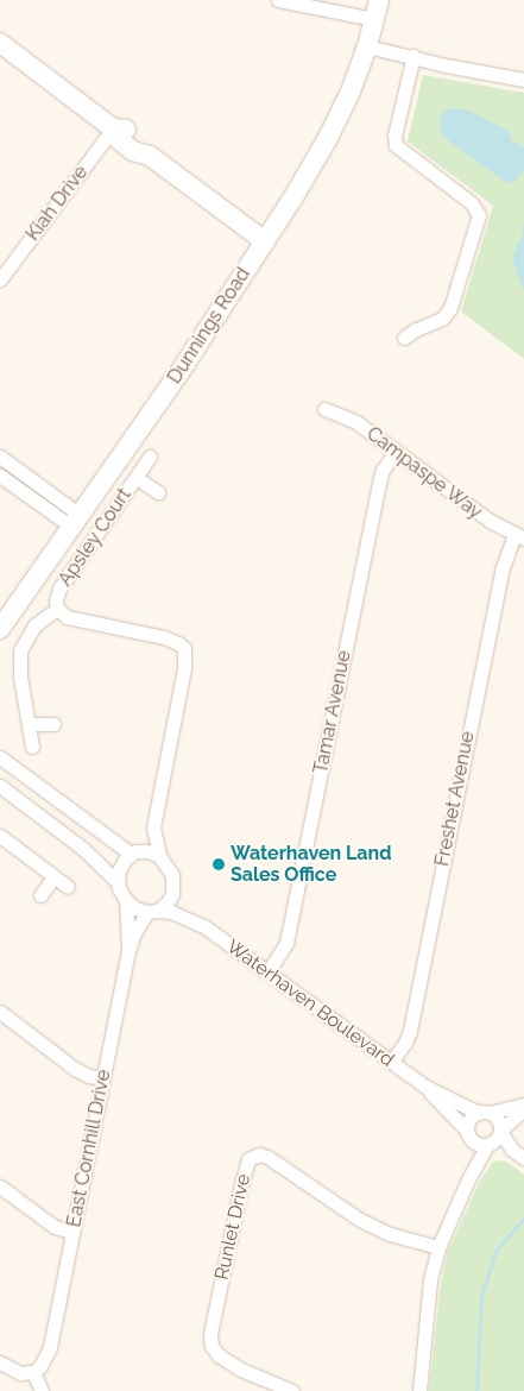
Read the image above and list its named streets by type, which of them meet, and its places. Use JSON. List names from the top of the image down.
{
  "streets": {
    "street": [
      "Kiah Drive",
      "Dunnings Road",
      "Campaspe Way",
      "Apsley Court",
      "Tamar Avenue",
      "Freshet Avenue",
      "Waterhaven Boulevard",
      "East Cornhill Drive",
      "Runlet Drive"
    ]
  },
  "crossings": [
    ["Campaspe Way", "Tamar Avenue"],
    ["Campaspe Way", "Freshet Avenue"],
    ["Tamar Avenue", "Waterhaven Boulevard"],
    ["Freshet Avenue", "Waterhaven Boulevard"],
    ["Waterhaven Boulevard", "East Cornhill Drive"]
  ],
  "places": ["Waterhaven Land Sales Office"]
}
